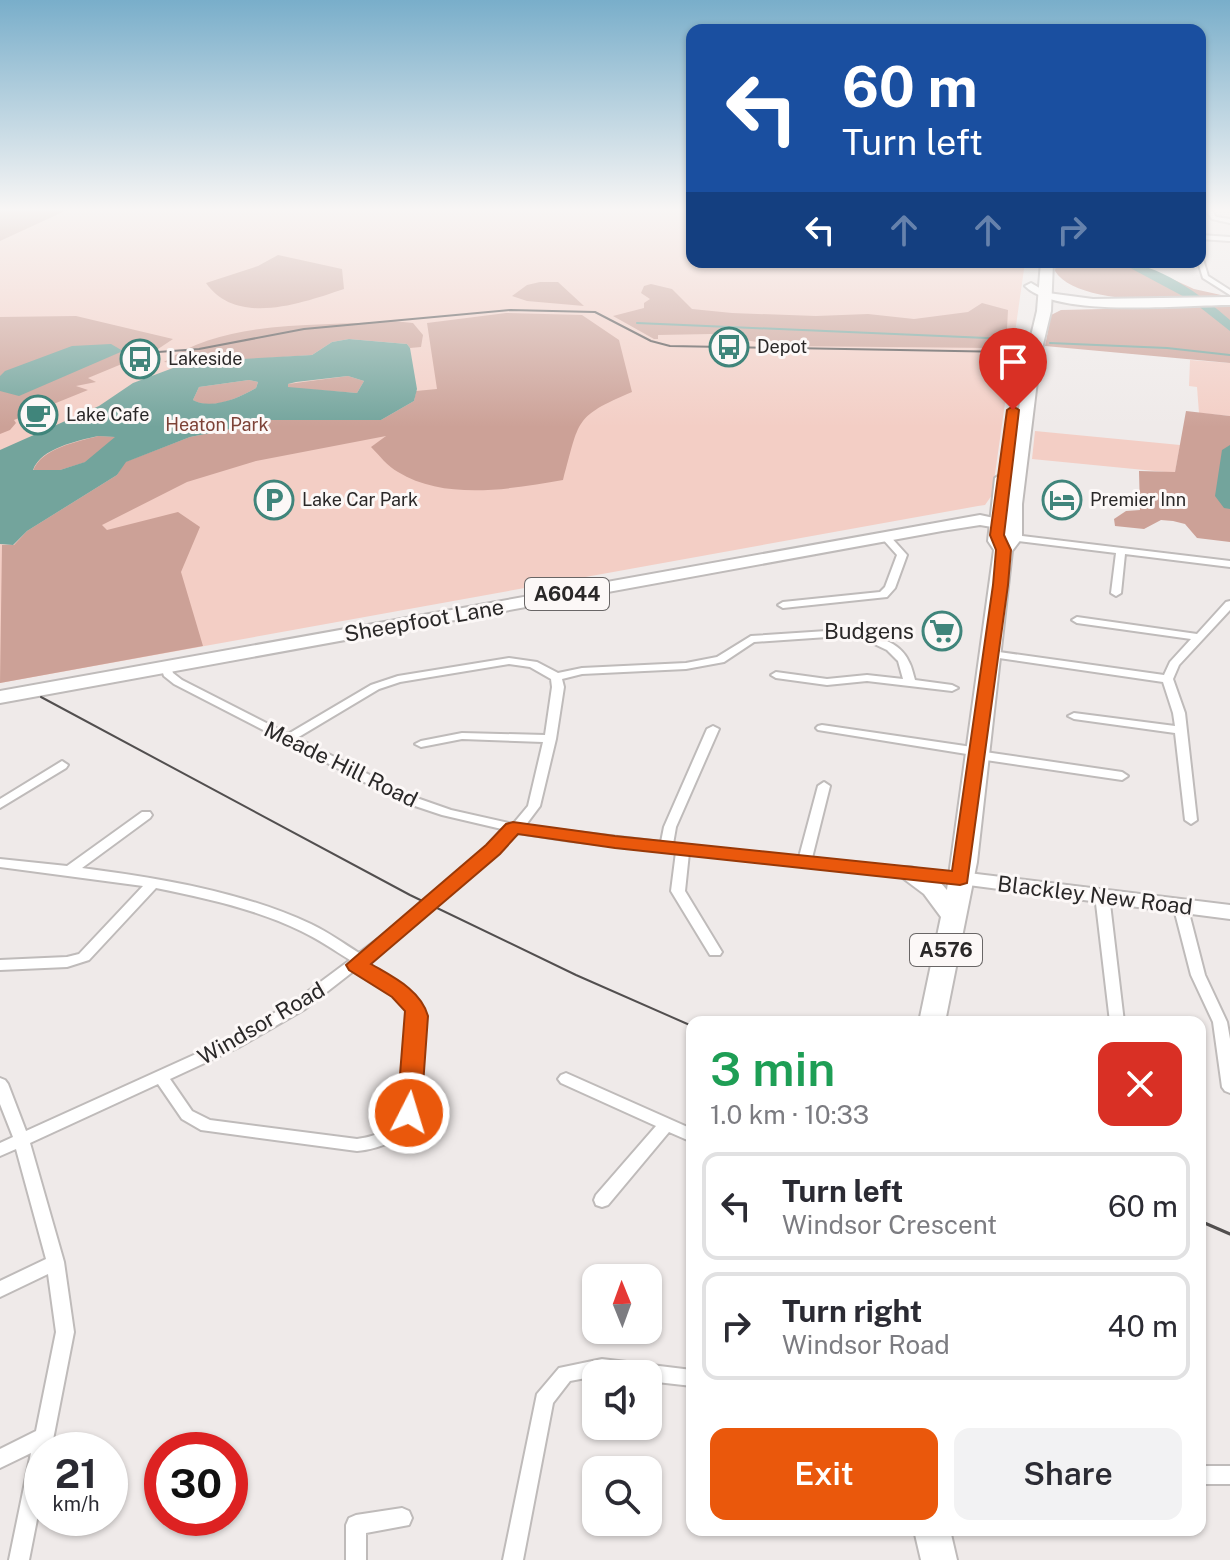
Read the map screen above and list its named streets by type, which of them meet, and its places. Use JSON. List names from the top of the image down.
{
  "streets": {
    "highway": ["A576"],
    "main road": ["A6044", "Sheepfoot Lane"],
    "street": ["Meade Hill Road", "Blackley New Road", "Windsor Road"]
  },
  "crossings": [
    ["Sheepfoot Lane", "Meade Hill Road"],
    ["Sheepfoot Lane", "A576"],
    ["Meade Hill Road", "Blackley New Road"],
    ["Meade Hill Road", "A576"],
    ["Meade Hill Road", "Windsor Road"],
    ["Blackley New Road", "A576"]
  ],
  "parks": ["Heaton Park"],
  "places": {
    "bus stop": ["Depot", "Lakeside"],
    "cafe": ["Lake Cafe"],
    "parking": ["Lake Car Park"],
    "hotel": ["Premier Inn"],
    "supermarket": ["Budgens"]
  },
  "north": "top",
  "page": {
    "turn": ["60 m", "Turn left"],
    "heading": ["3 min", "1.0 km · 10:33"],
    "list": [
      {
        "name": "Turn left",
        "note": "Windsor Crescent",
        "value": "60 m"
      },
      {
        "name": "Turn right",
        "note": "Windsor Road",
        "value": "40 m"
      }
    ],
    "buttons": ["Exit", "Share"],
    "speed": "21 km/h",
    "limit": "30"
  }
}
